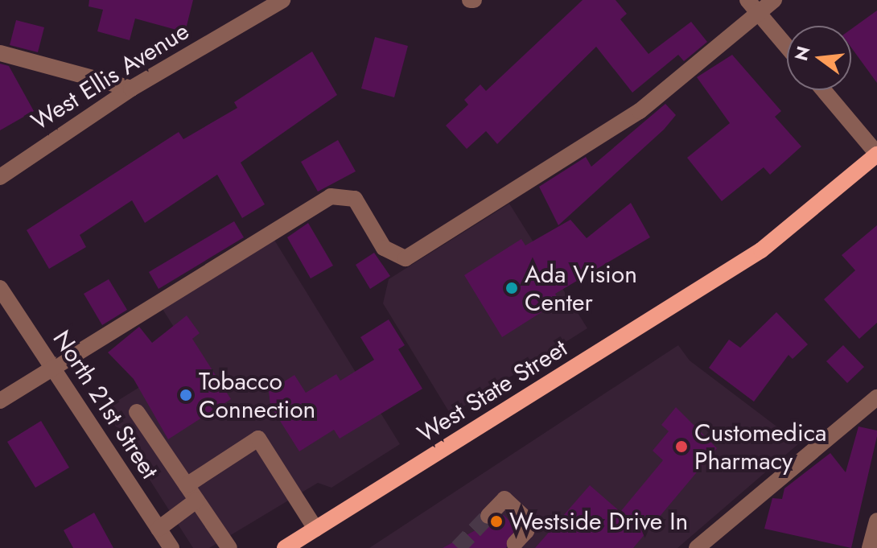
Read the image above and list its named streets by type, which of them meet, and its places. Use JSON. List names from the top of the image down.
{
  "streets": {
    "main road": ["West State Street"],
    "street": ["West Ellis Avenue", "North 21st Street"]
  },
  "places": [
    "Ada Vision Center",
    "Tobacco Connection",
    "Customedica Pharmacy",
    "Westside Drive In"
  ],
  "north": "left"
}
